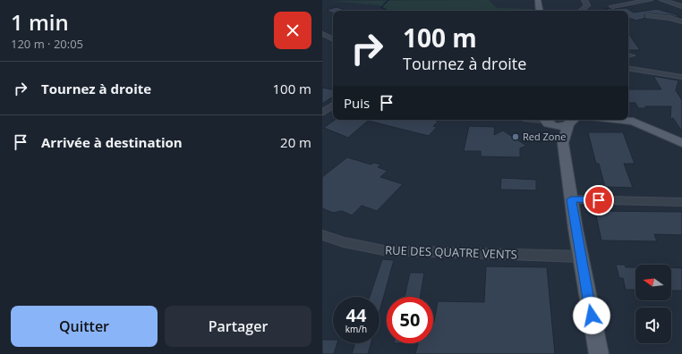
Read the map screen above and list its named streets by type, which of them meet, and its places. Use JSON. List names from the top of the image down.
{
  "streets": {
    "street": ["RUE DES QUATRE VENTS"]
  },
  "places": ["Red Zone"],
  "north": "left",
  "page": {
    "heading": ["1 min", "120 m · 20:05"],
    "turn": ["100 m", "Tournez à droite"],
    "list": [
      {
        "name": "Tournez à droite",
        "value": "100 m"
      },
      {
        "name": "Arrivée à destination",
        "value": "20 m"
      }
    ],
    "then": "Puis",
    "speed": "44 km/h",
    "limit": "50",
    "buttons": ["Quitter", "Partager"]
  }
}
